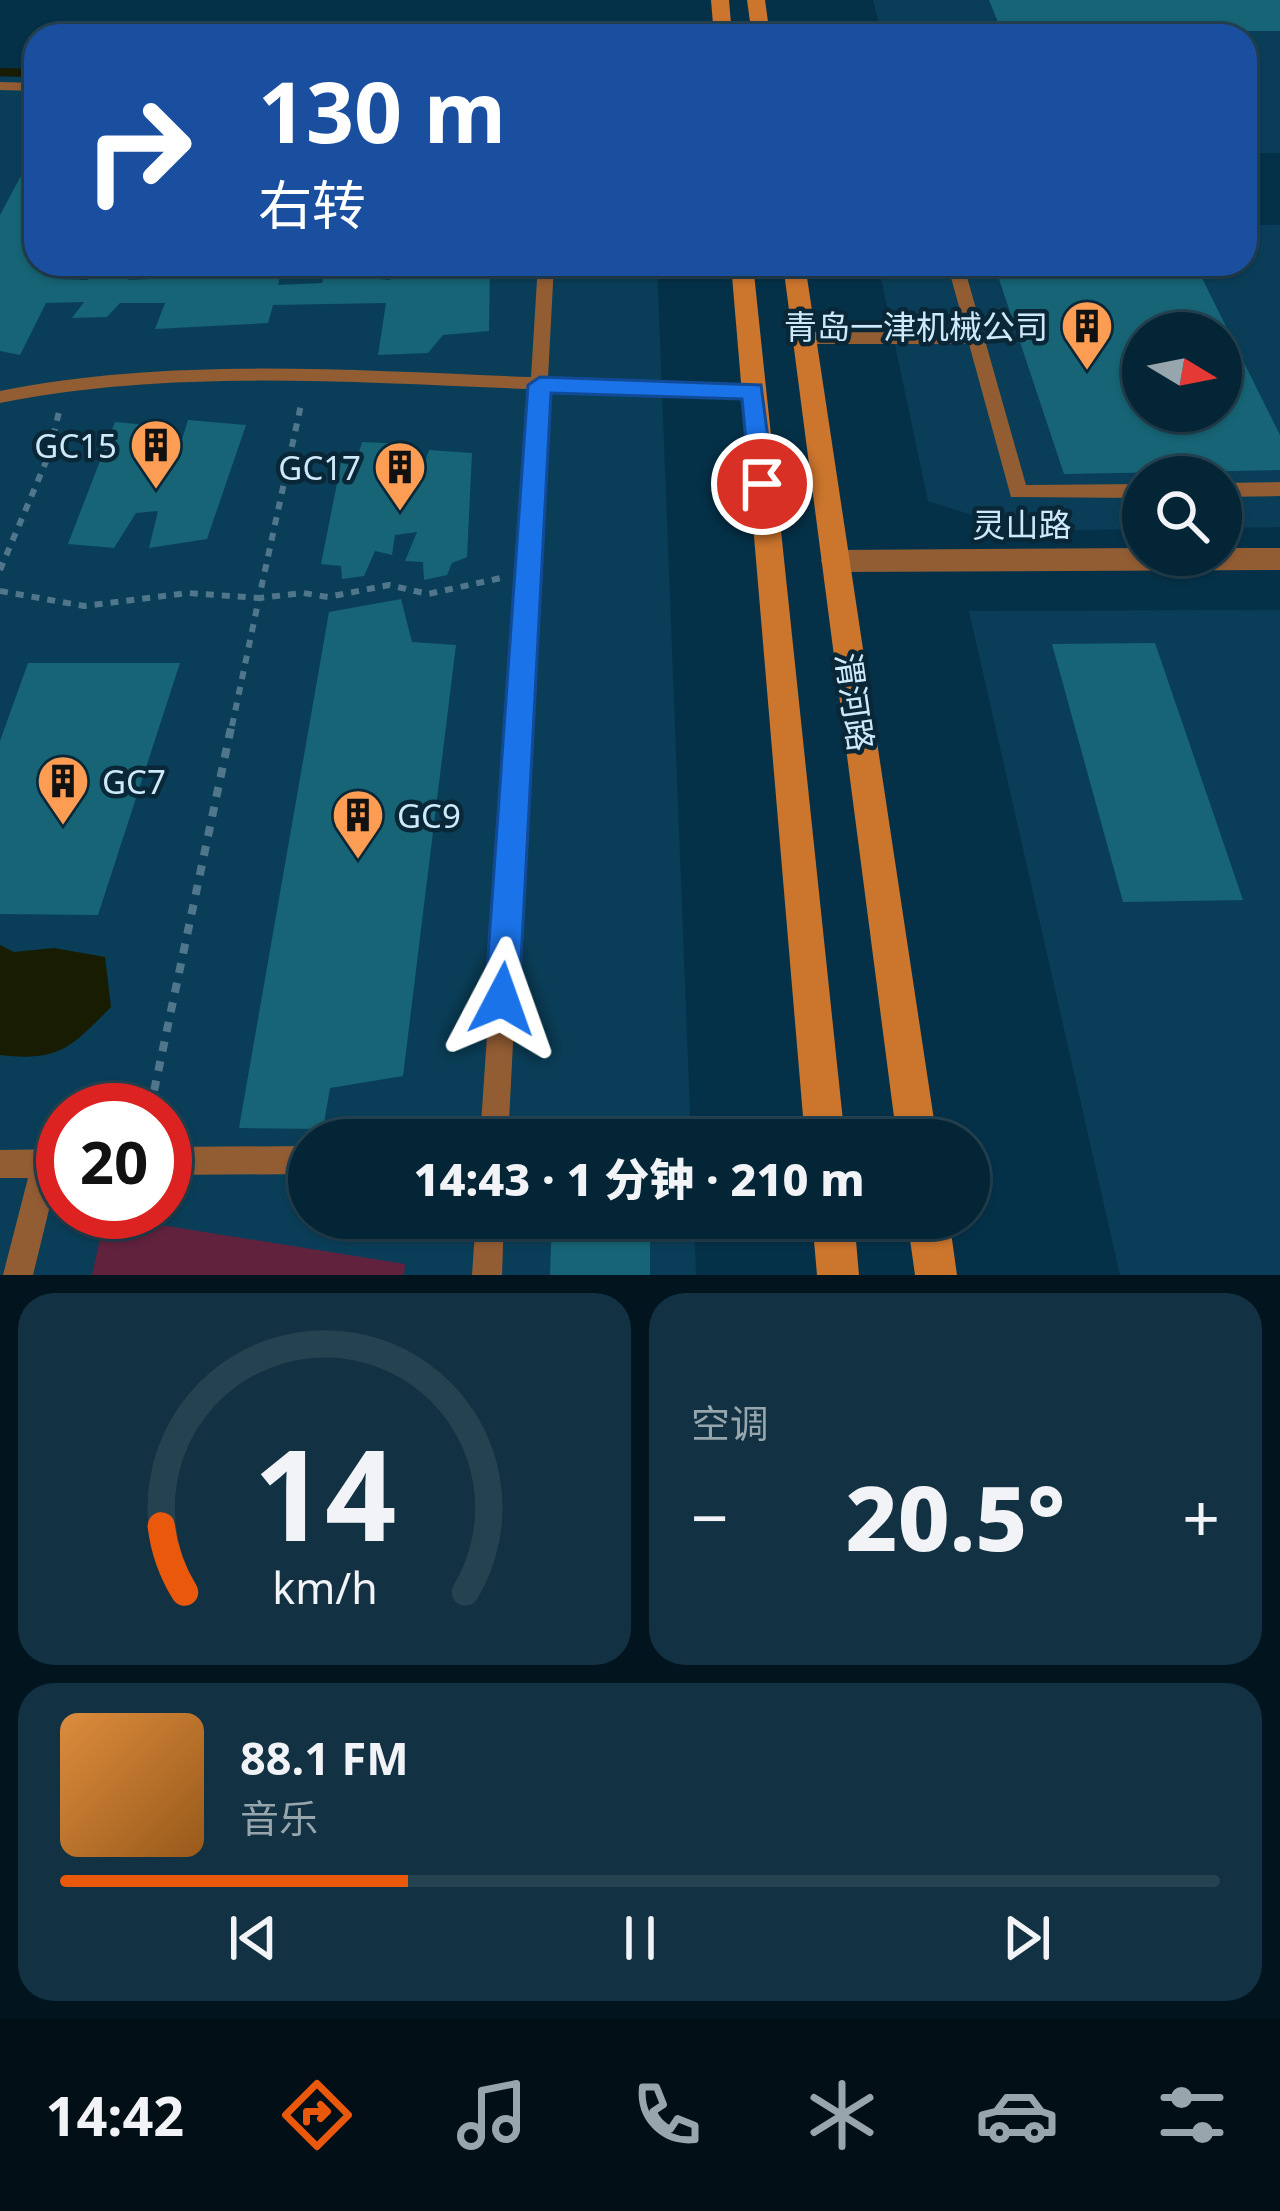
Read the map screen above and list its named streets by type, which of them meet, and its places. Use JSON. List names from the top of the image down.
{
  "streets": {
    "main road": ["渭河路"],
    "street": ["灵山路"]
  },
  "crossings": [
    ["灵山路", "渭河路"]
  ],
  "places": {
    "building": [
      "青岛一津机械公司",
      "GC15",
      "GC17",
      "GC7",
      "GC9"
    ]
  },
  "north": "right",
  "page": {
    "turn": ["130 m", "右转"],
    "limit": "20",
    "trip": "14:43 · 1 分钟 · 210 m",
    "tile": "空调",
    "heat": ["−", "20.5°", "+"],
    "song": ["88.1 FM", "音乐"],
    "tabs": "14:42",
    "gauge": ["14", "km/h"]
  }
}
